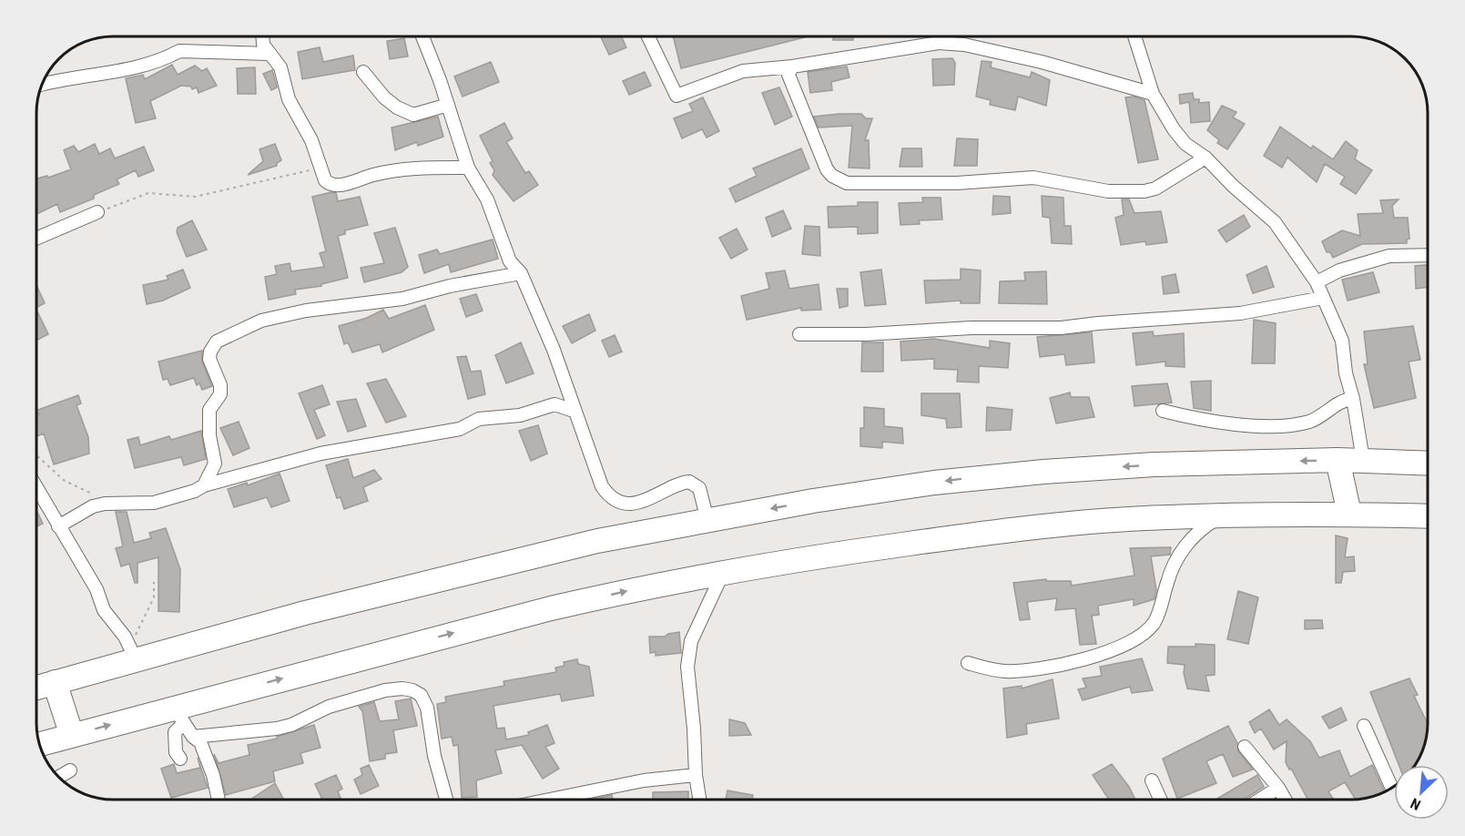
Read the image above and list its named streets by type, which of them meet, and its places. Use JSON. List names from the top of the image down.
{
  "north": "bottom left"
}
